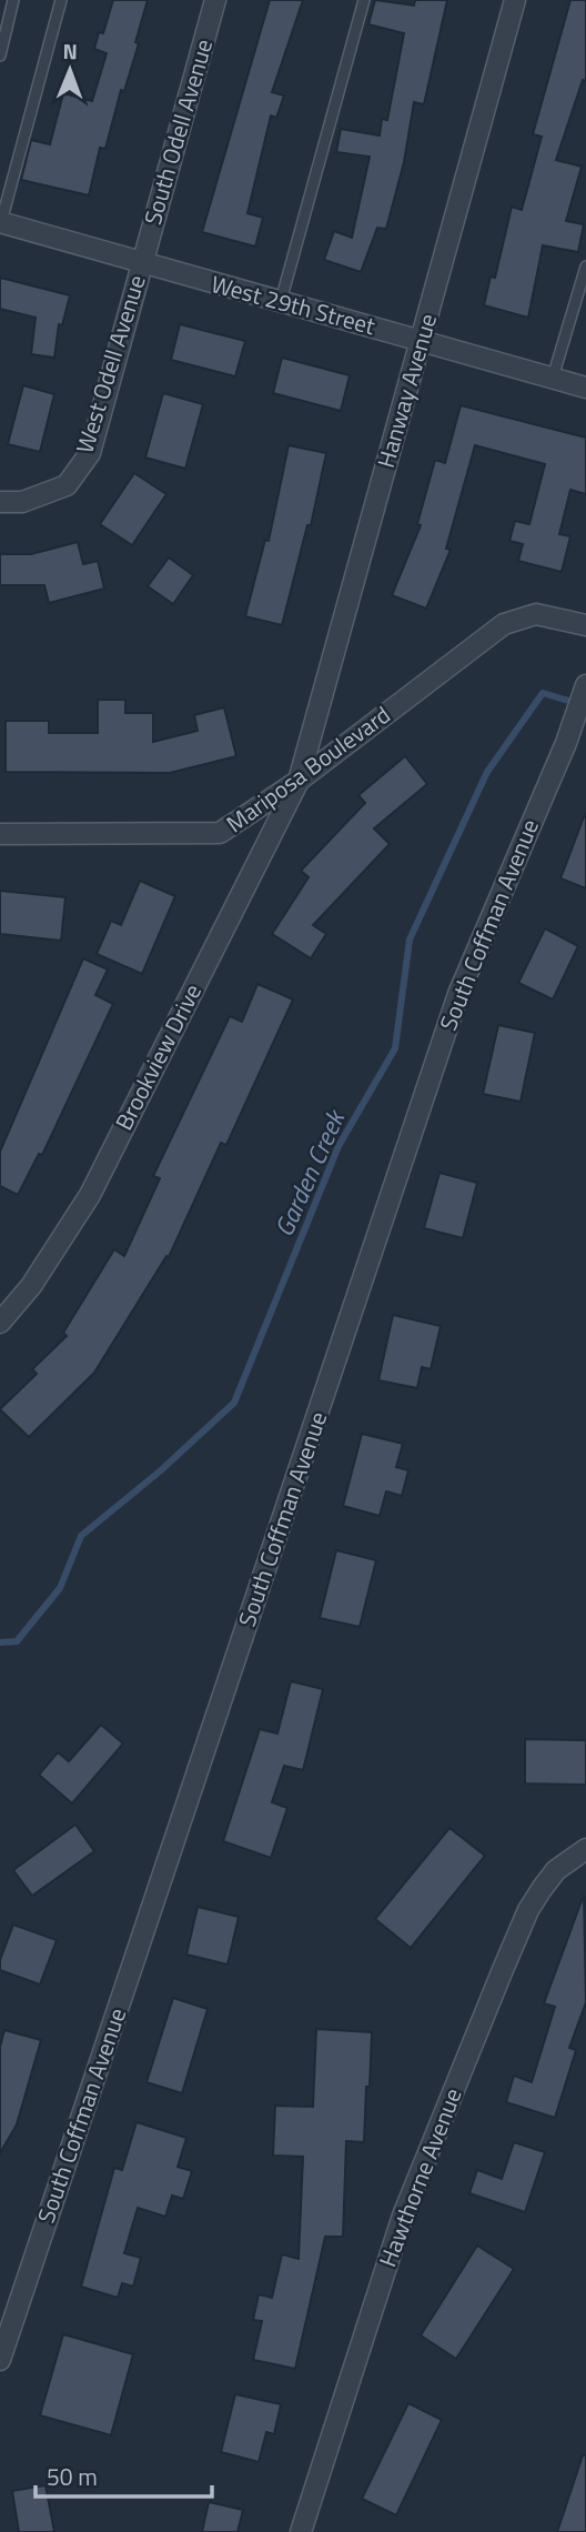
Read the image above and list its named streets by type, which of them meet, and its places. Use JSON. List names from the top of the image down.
{
  "streets": {
    "street": [
      "South Odell Avenue",
      "West 29th Street",
      "West Odell Avenue",
      "Hanway Avenue",
      "Mariposa Boulevard",
      "South Coffman Avenue",
      "Brookview Drive",
      "Hawthorne Avenue"
    ]
  },
  "crossings": [
    ["South Odell Avenue", "West 29th Street"],
    ["South Odell Avenue", "West Odell Avenue"],
    ["West 29th Street", "West Odell Avenue"],
    ["West 29th Street", "Hanway Avenue"],
    ["Hanway Avenue", "Mariposa Boulevard"],
    ["Hanway Avenue", "Brookview Drive"],
    ["Mariposa Boulevard", "Brookview Drive"]
  ],
  "water": ["Garden Creek"],
  "scale_bar": "50 m",
  "north": "top"
}
